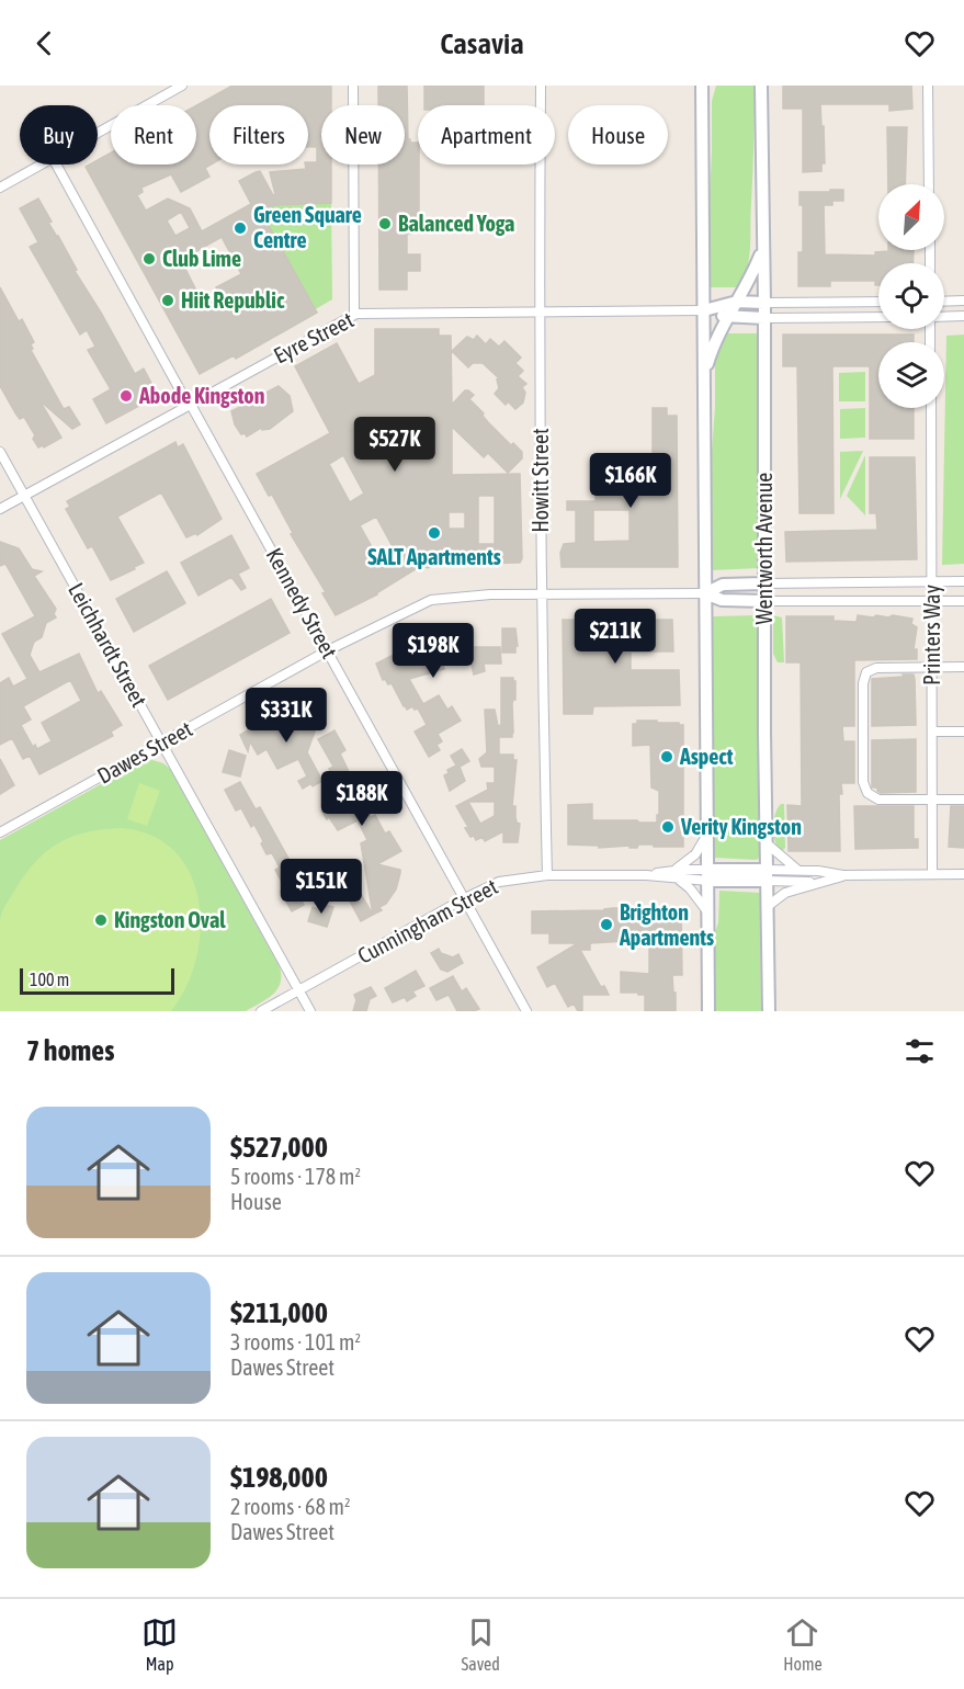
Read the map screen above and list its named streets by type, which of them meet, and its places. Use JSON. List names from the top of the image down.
{
  "streets": {
    "main road": ["Eyre Street", "Wentworth Avenue", "Cunningham Street"],
    "street": [
      "Howitt Street",
      "Kennedy Street",
      "Printers Way",
      "Leichhardt Street",
      "Dawes Street"
    ]
  },
  "crossings": [
    ["Eyre Street", "Howitt Street"],
    ["Eyre Street", "Wentworth Avenue"],
    ["Eyre Street", "Kennedy Street"],
    ["Eyre Street", "Leichhardt Street"],
    ["Howitt Street", "Dawes Street"],
    ["Howitt Street", "Cunningham Street"],
    ["Wentworth Avenue", "Cunningham Street"],
    ["Kennedy Street", "Dawes Street"],
    ["Kennedy Street", "Cunningham Street"],
    ["Printers Way", "Cunningham Street"],
    ["Leichhardt Street", "Dawes Street"],
    ["Leichhardt Street", "Cunningham Street"]
  ],
  "places": [
    "Balanced Yoga",
    "Green Square Centre",
    "Club Lime",
    "Hiit Republic",
    "Abode Kingston",
    "SALT Apartments",
    "Aspect",
    "Verity Kingston",
    "Kingston Oval",
    "Brighton Apartments"
  ],
  "scale_bar": "100 m",
  "north": "top right",
  "page": {
    "header": "Casavia",
    "chip": [
      "Buy",
      "Rent",
      "Filters",
      "New",
      "Apartment",
      "House"
    ],
    "price": [
      "$527K",
      "$166K",
      "$211K",
      "$198K",
      "$331K",
      "$188K",
      "$151K"
    ],
    "scale": "100 m",
    "heading": "7 homes",
    "list": [
      {
        "name": "$527,000",
        "note": "5 rooms · 178 m² · House"
      },
      {
        "name": "$211,000",
        "note": "3 rooms · 101 m² · Dawes Street"
      },
      {
        "name": "$198,000",
        "note": "2 rooms · 68 m² · Dawes Street"
      }
    ],
    "tabs": ["Map", "Saved", "Home"]
  }
}
